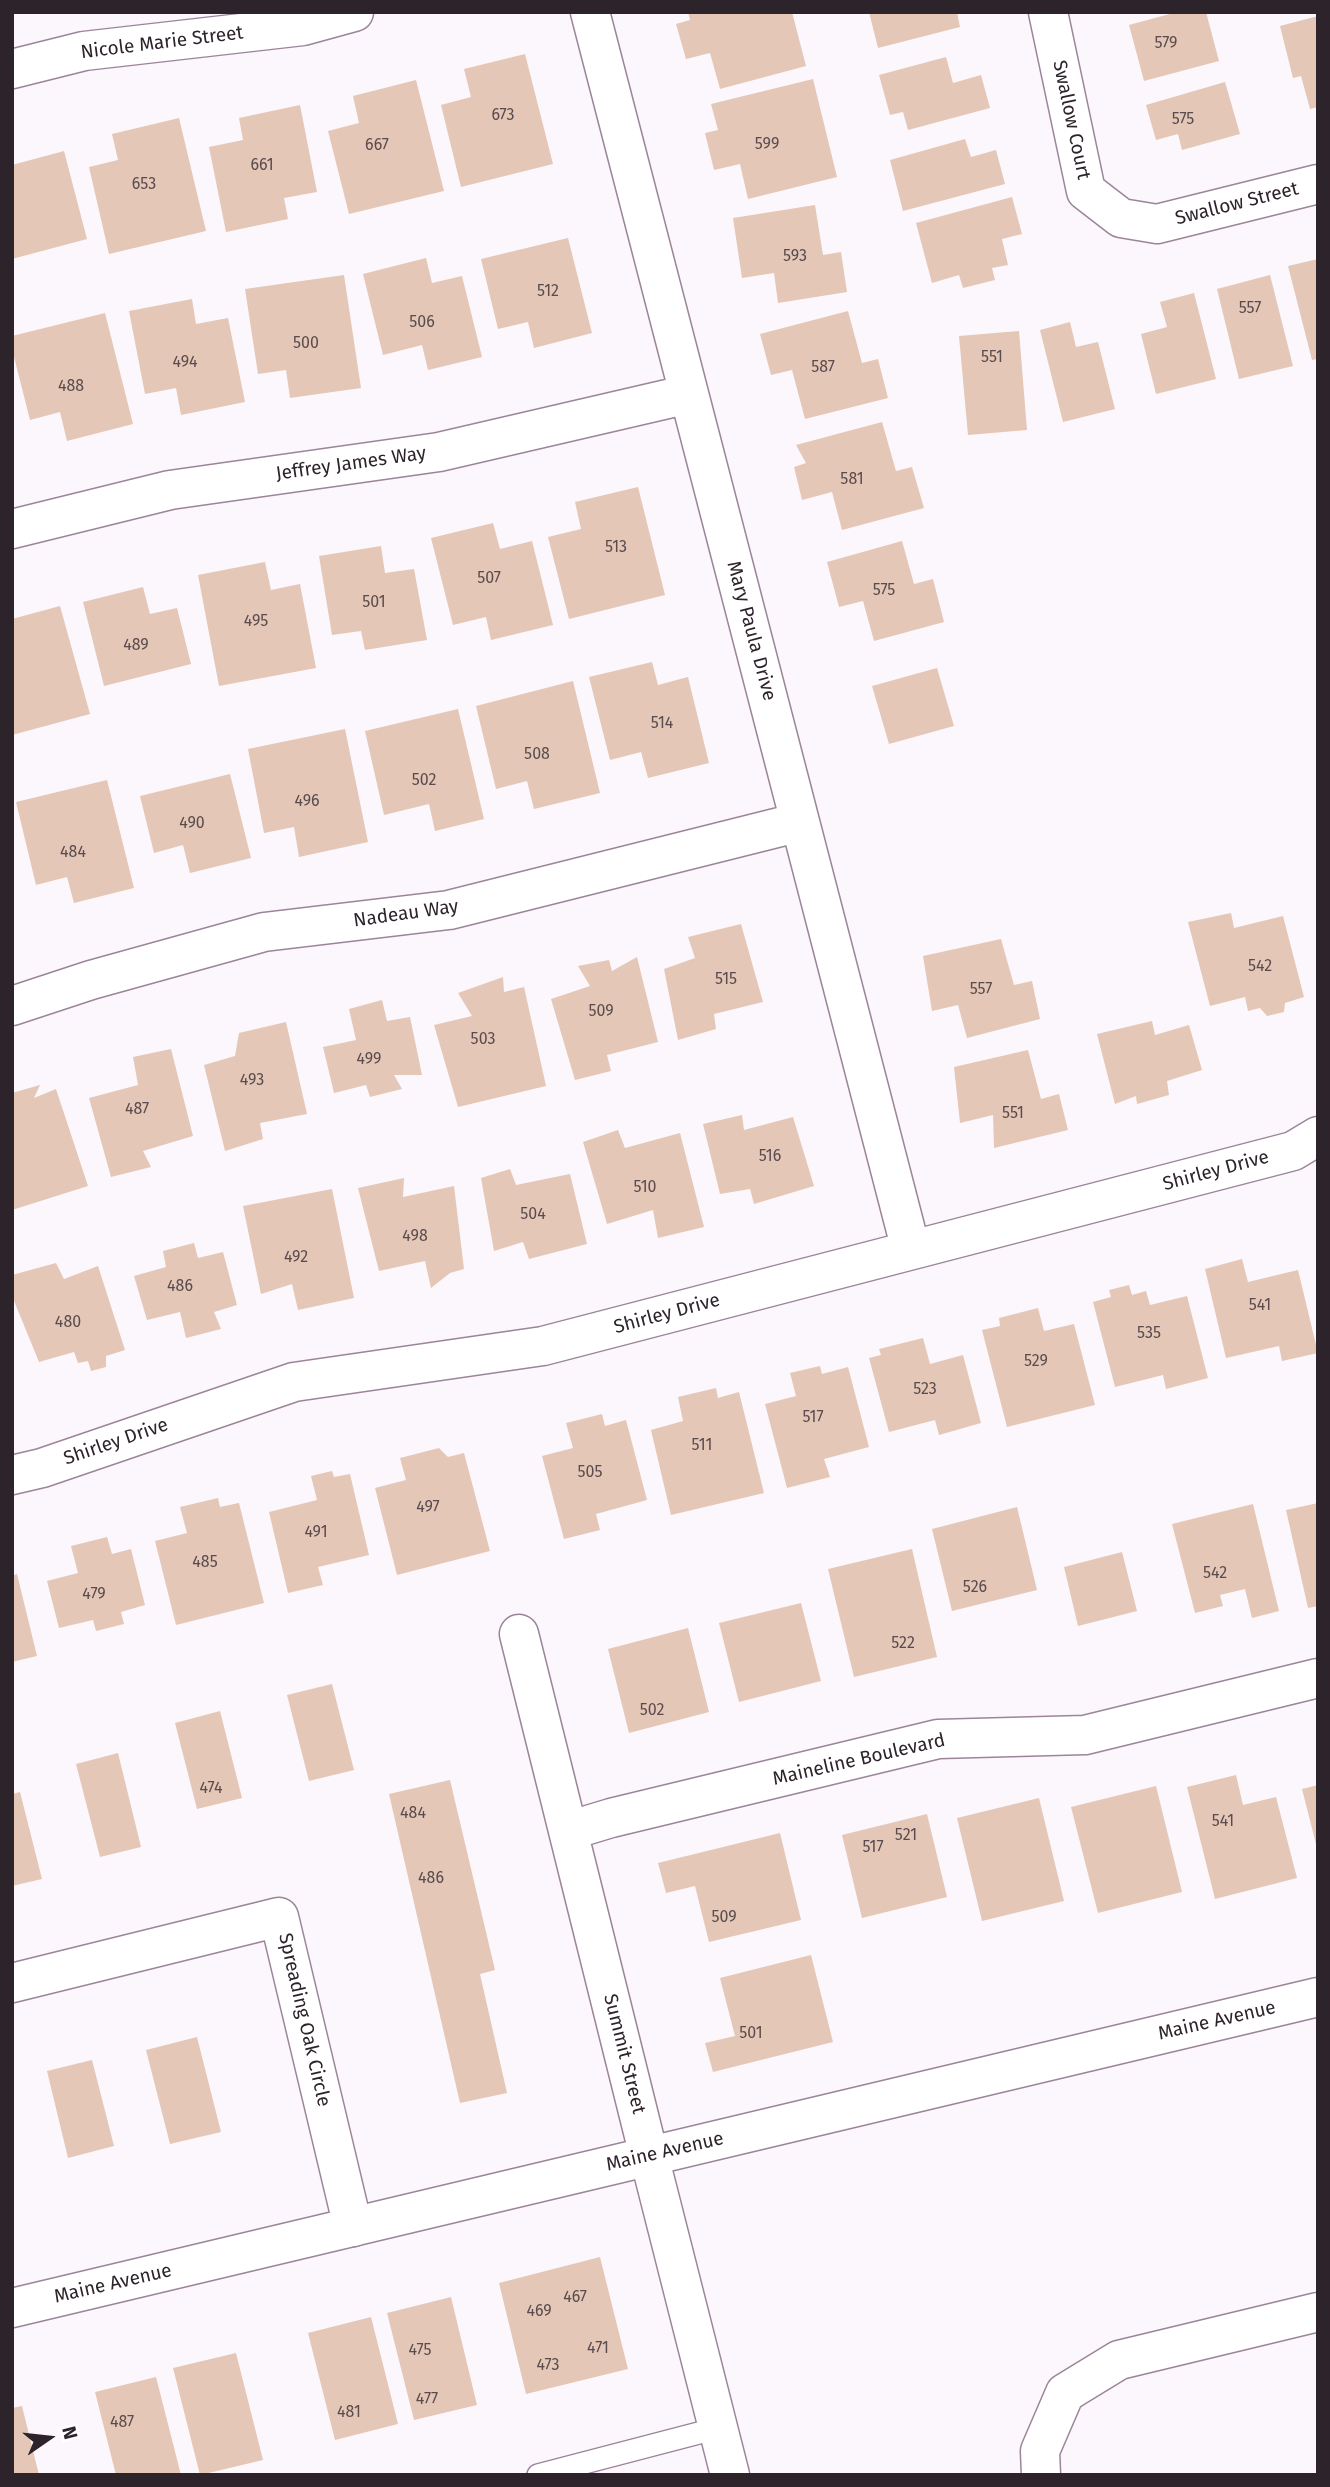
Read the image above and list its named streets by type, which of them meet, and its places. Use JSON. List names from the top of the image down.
{
  "streets": {
    "street": [
      "Nicole Marie Street",
      "Swallow Court",
      "Swallow Street",
      "Jeffrey James Way",
      "Mary Paula Drive",
      "Nadeau Way",
      "Shirley Drive",
      "Maineline Boulevard",
      "Spreading Oak Circle",
      "Maine Avenue",
      "Summit Street"
    ]
  },
  "crossings": [
    ["Swallow Court", "Swallow Street"],
    ["Jeffrey James Way", "Mary Paula Drive"],
    ["Mary Paula Drive", "Nadeau Way"],
    ["Mary Paula Drive", "Shirley Drive"],
    ["Maineline Boulevard", "Summit Street"],
    ["Spreading Oak Circle", "Maine Avenue"],
    ["Maine Avenue", "Summit Street"]
  ],
  "house_numbers": [
    "579",
    "673",
    "575",
    "599",
    "667",
    "661",
    "653",
    "593",
    "512",
    "557",
    "506",
    "500",
    "551",
    "494",
    "587",
    "488",
    "581",
    "513",
    "507",
    "575",
    "501",
    "495",
    "489",
    "514",
    "508",
    "502",
    "496",
    "490",
    "484",
    "542",
    "515",
    "557",
    "509",
    "503",
    "499",
    "493",
    "487",
    "551",
    "516",
    "510",
    "504",
    "498",
    "492",
    "486",
    "541",
    "480",
    "535",
    "529",
    "523",
    "517",
    "511",
    "505",
    "497",
    "491",
    "485",
    "542",
    "526",
    "479",
    "522",
    "502",
    "474",
    "484",
    "541",
    "521",
    "517",
    "486",
    "509",
    "501",
    "467",
    "469",
    "471",
    "475",
    "473",
    "477",
    "481",
    "487"
  ],
  "north": "right"
}
